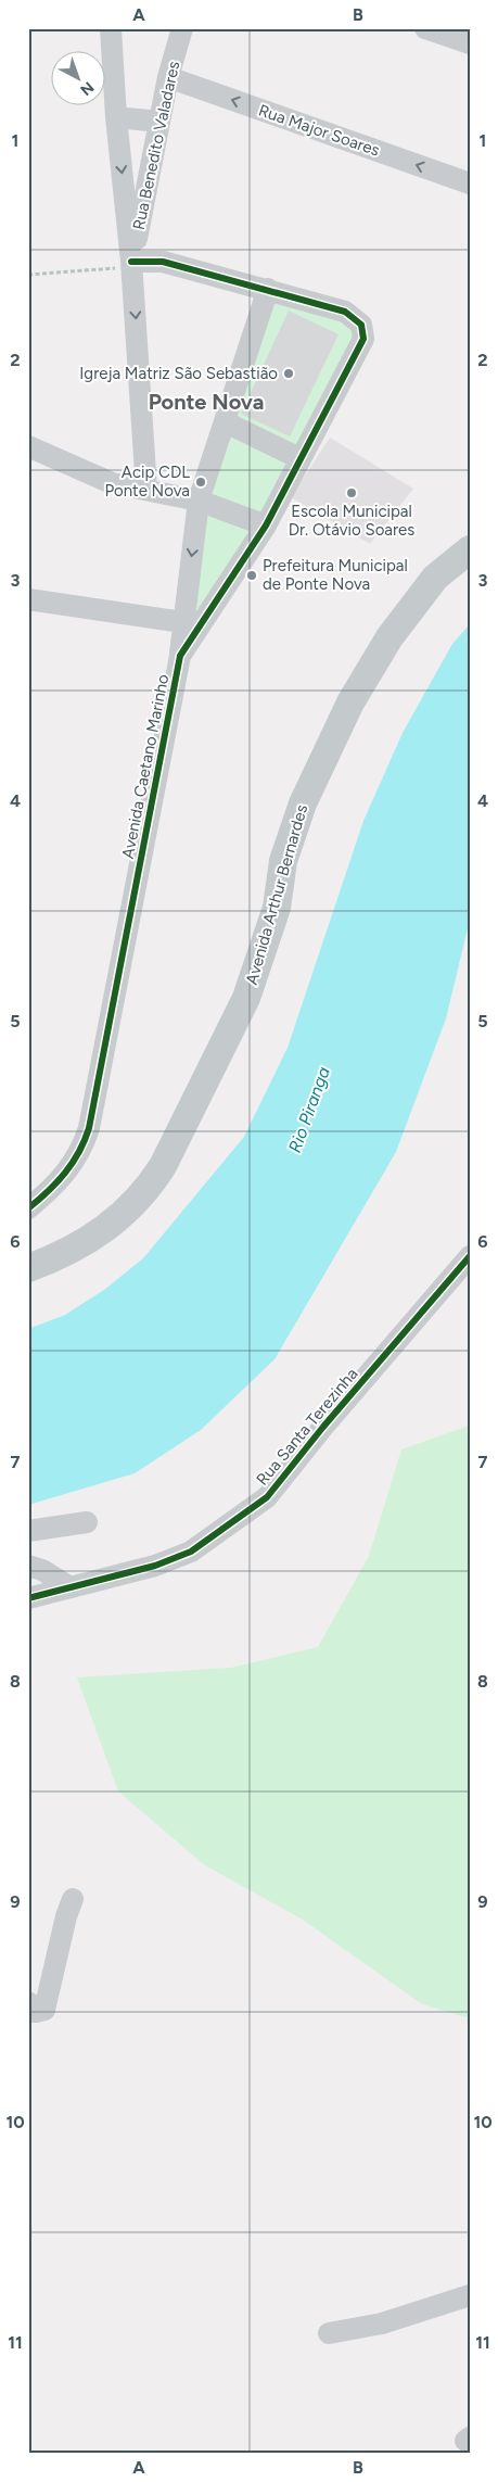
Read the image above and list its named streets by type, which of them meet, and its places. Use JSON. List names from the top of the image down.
{
  "streets": {
    "main road": ["Avenida Arthur Bernardes"],
    "street": [
      "Rua Major Soares",
      "Rua Benedito Valadares",
      "Avenida Caetano Marinho",
      "Rua Santa Terezinha"
    ]
  },
  "crossings": [
    ["Rua Major Soares", "Rua Benedito Valadares"]
  ],
  "districts": ["Ponte Nova"],
  "water": ["Rio Piranga"],
  "places": [
    "Igreja Matriz São Sebastião",
    "Acip CDL Ponte Nova",
    "Escola Municipal Dr. Otávio Soares",
    "Prefeitura Municipal de Ponte Nova"
  ],
  "north": "bottom right",
  "grid": {
    "columns": ["A", "B"],
    "rows": [
      "1",
      "2",
      "3",
      "4",
      "5",
      "6",
      "7",
      "8",
      "9",
      "10",
      "11"
    ]
  }
}
